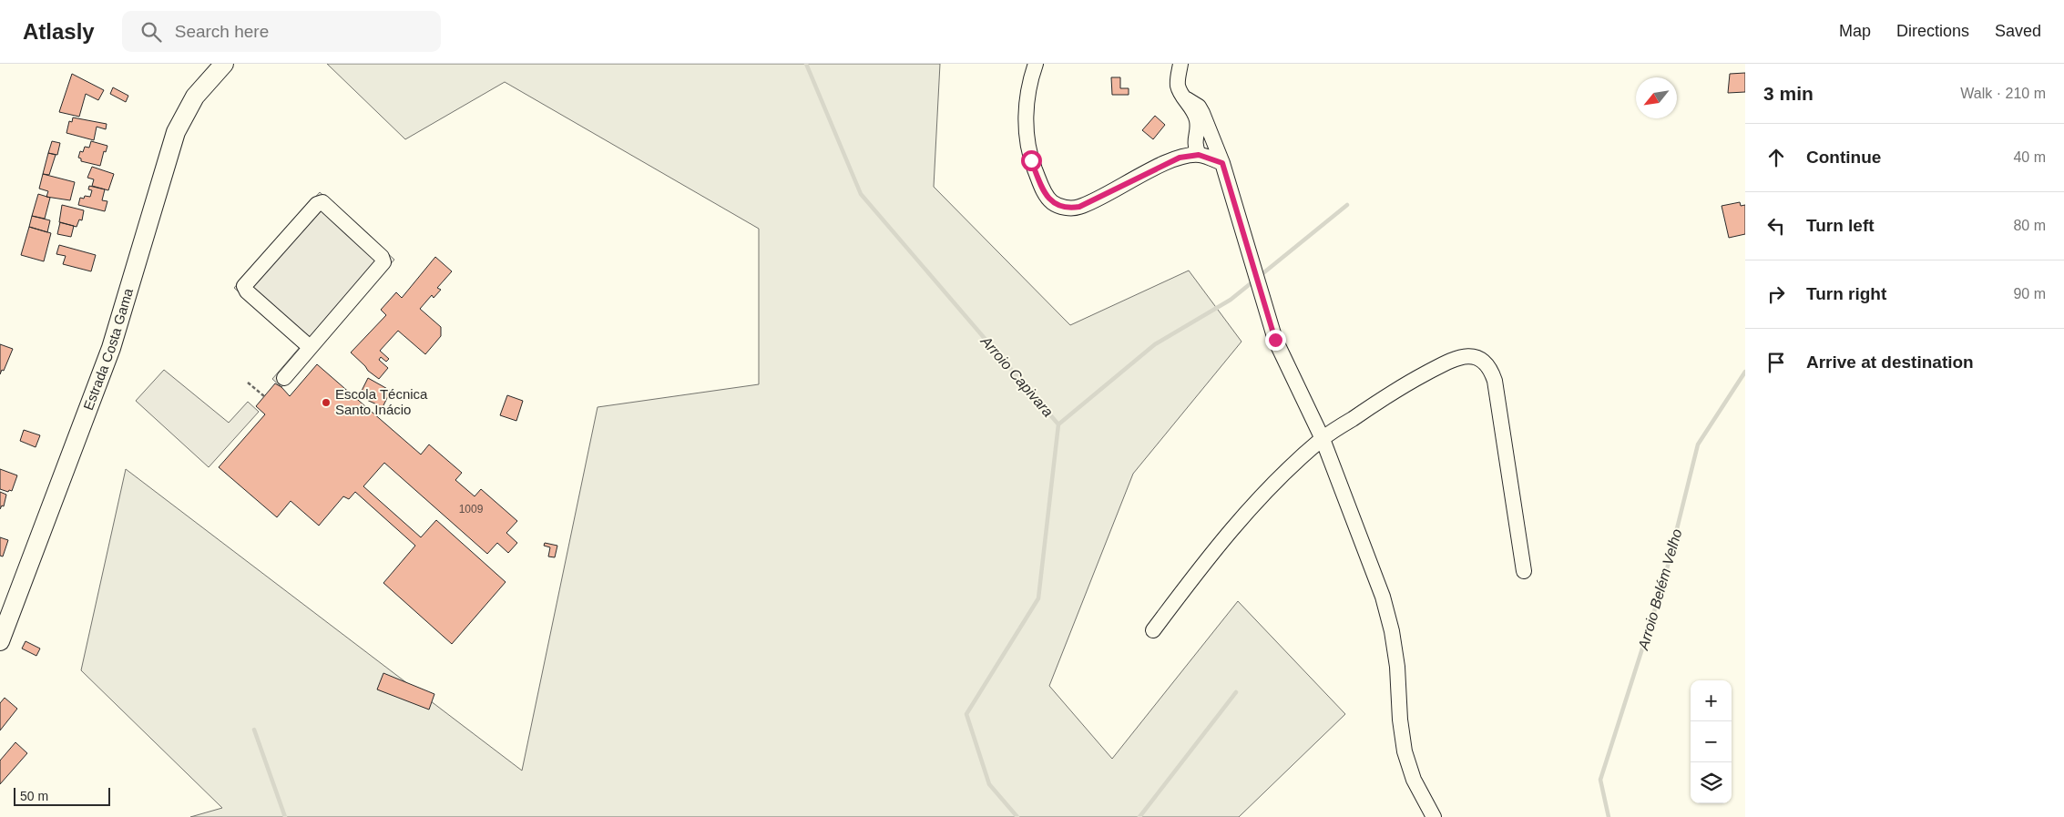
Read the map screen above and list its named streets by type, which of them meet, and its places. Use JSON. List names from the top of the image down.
{
  "streets": {
    "main road": ["Estrada Costa Gama"]
  },
  "water": ["Arroio Capivara", "Arroio Belém Velho"],
  "places": ["Escola Técnica Santo Inácio"],
  "house_numbers": ["1009"],
  "scale_bar": "50 m",
  "north": "bottom left",
  "page": {
    "header": "Atlasly",
    "search": "Search here",
    "nav": ["Map", "Directions", "Saved"],
    "heading": ["3 min", "Walk · 210 m"],
    "list": [
      ["Continue", "40 m"],
      ["Turn left", "80 m"],
      ["Turn right", "90 m"],
      "Arrive at destination"
    ],
    "map_buttons": ["+", "−"],
    "scale": "50 m"
  }
}
